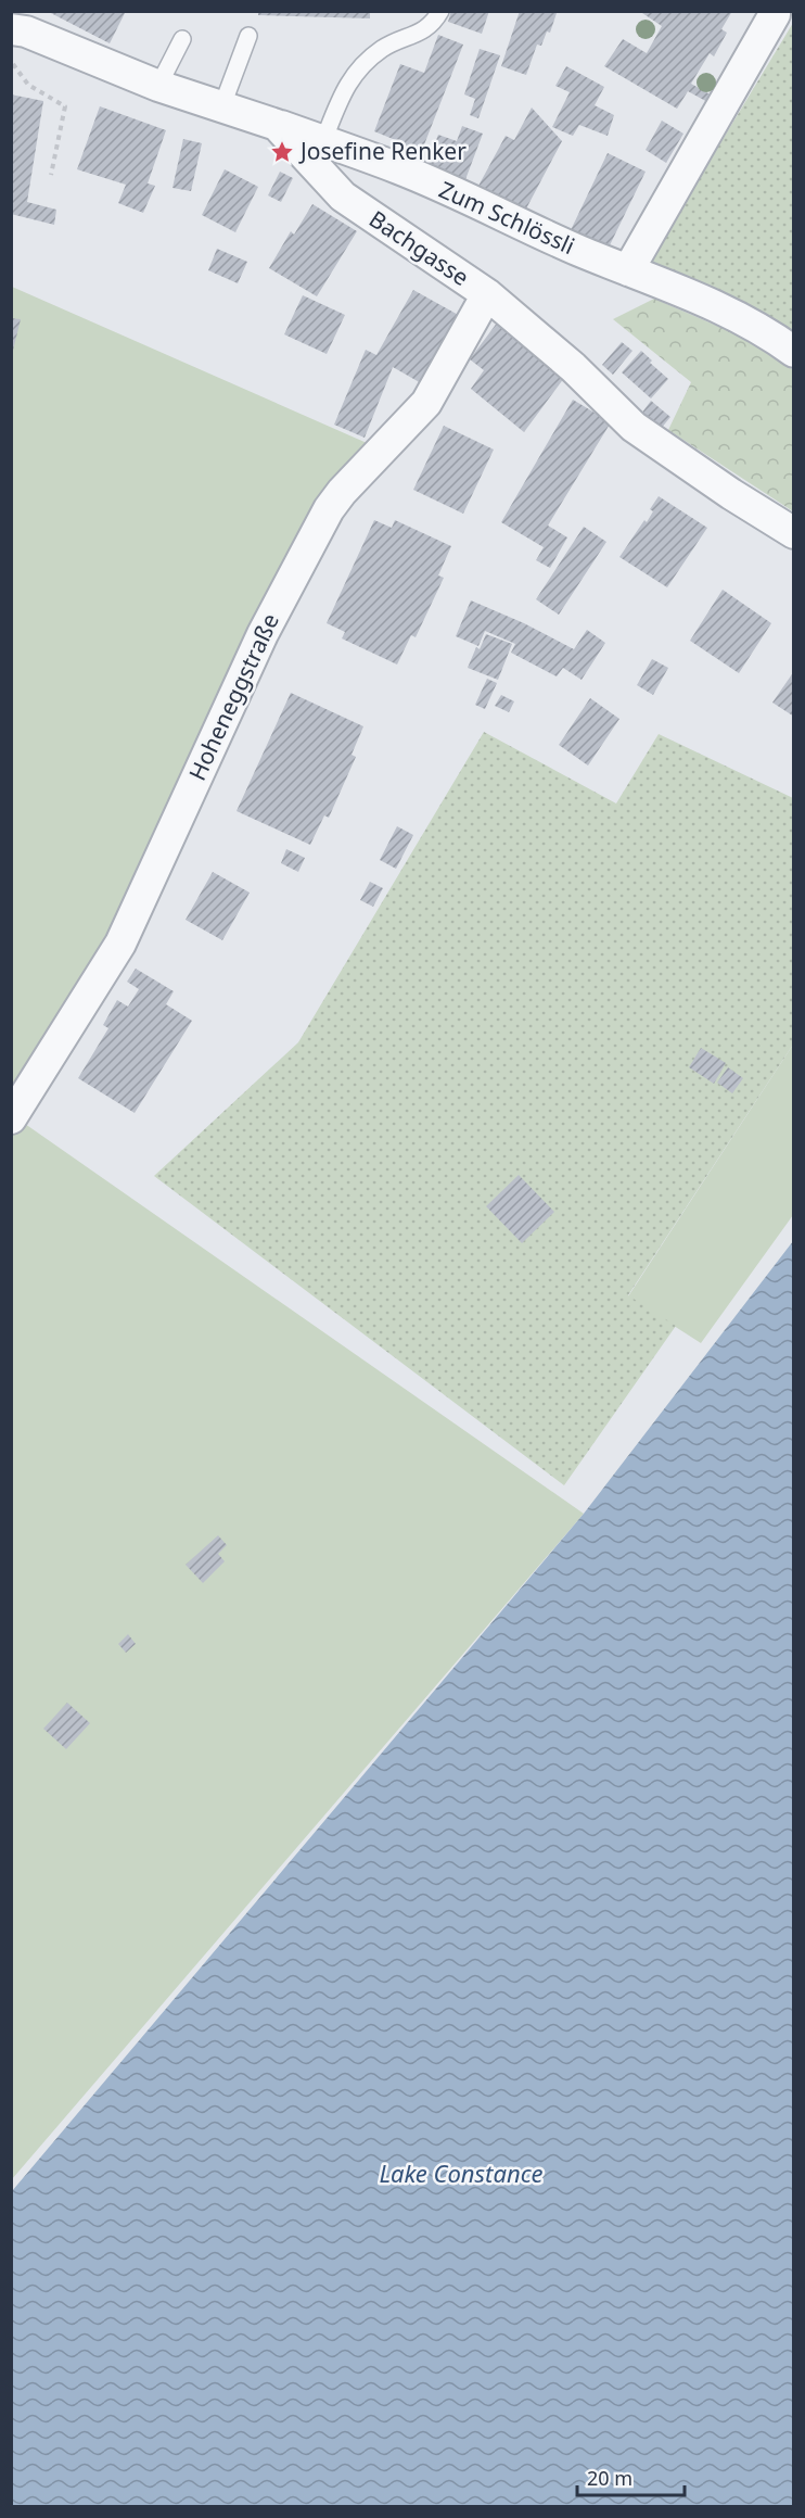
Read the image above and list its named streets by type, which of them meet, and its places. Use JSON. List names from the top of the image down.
{
  "streets": {
    "street": ["Zum Schlössli", "Bachgasse", "Hoheneggstraße"]
  },
  "crossings": [
    ["Zum Schlössli", "Bachgasse"],
    ["Bachgasse", "Hoheneggstraße"]
  ],
  "water": ["Lake Constance"],
  "places": {
    "place": ["Josefine Renker"]
  },
  "scale_bar": "20 m"
}
